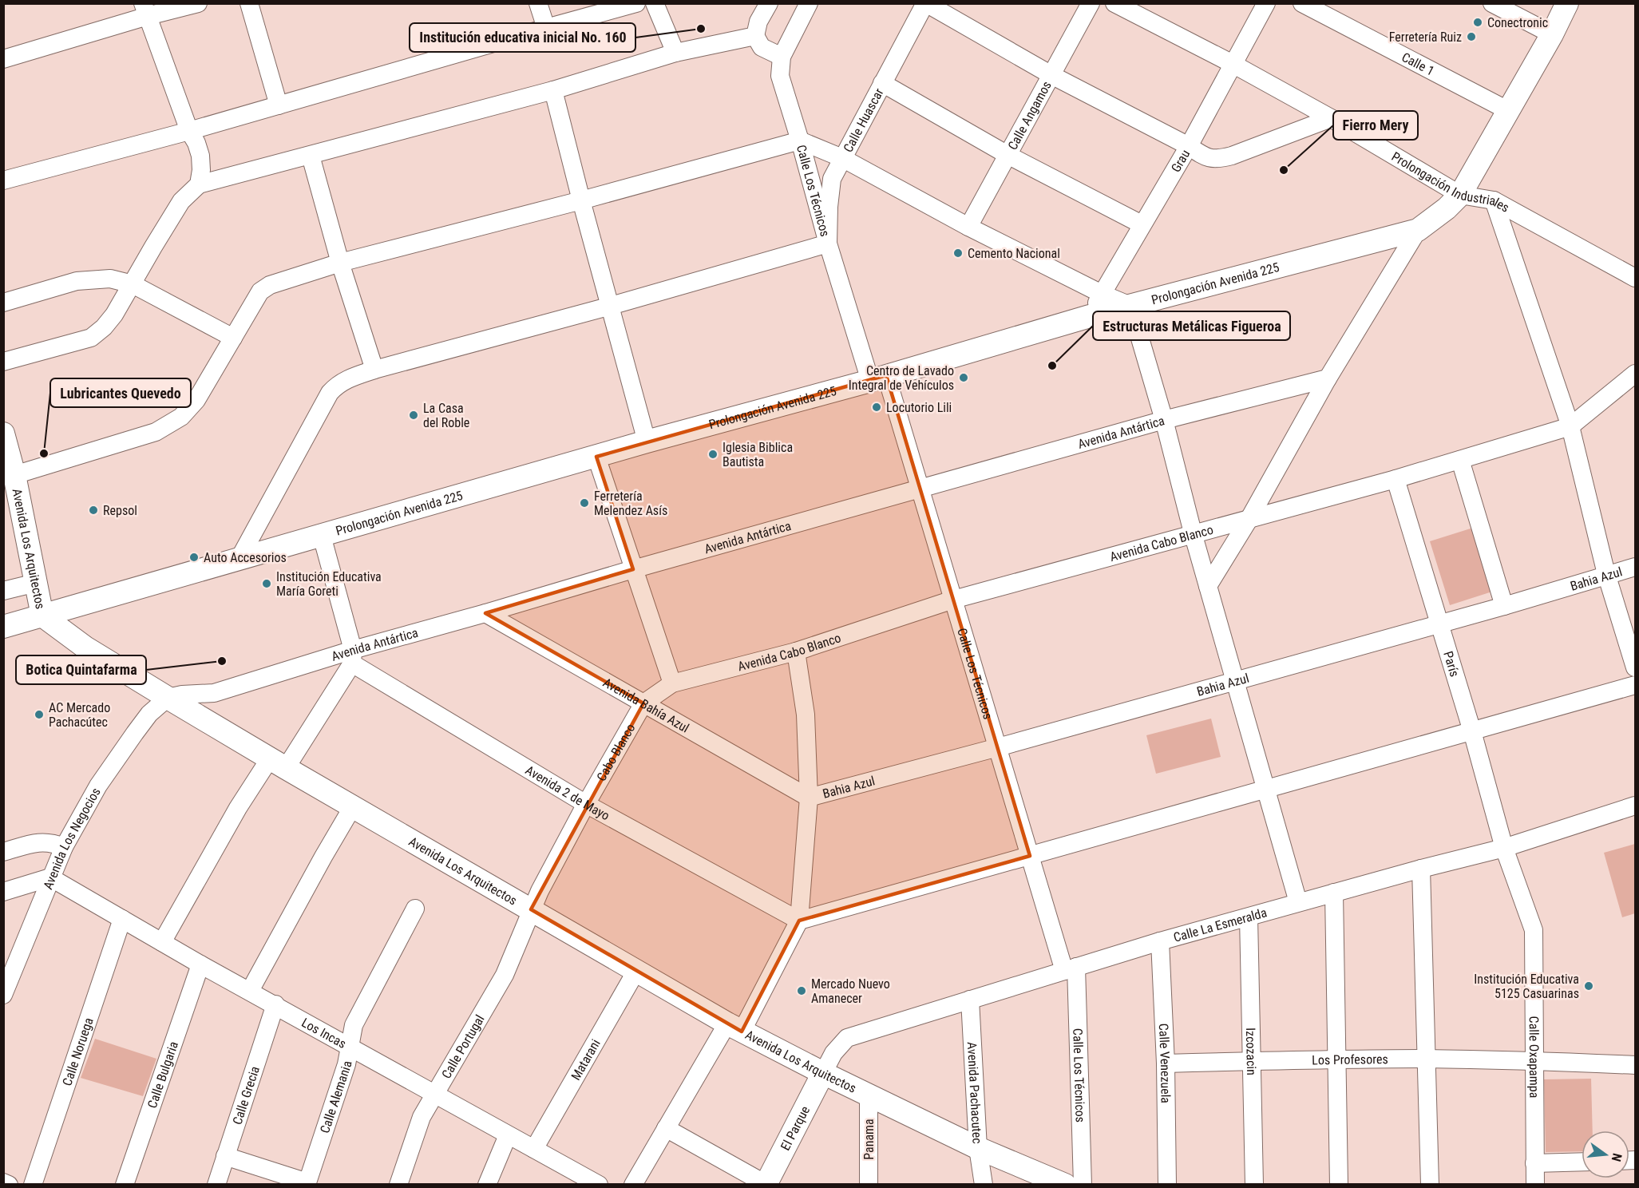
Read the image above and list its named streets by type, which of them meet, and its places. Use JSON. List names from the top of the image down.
{
  "streets": {
    "main road": ["Prolongación Avenida 225", "Avenida Los Arquitectos", "El Parque"],
    "street": [
      "Calle 1",
      "Calle Angamos",
      "Calle Huascar",
      "Grau",
      "Prolongación Industriales",
      "Calle Los Técnicos",
      "Avenida Antártica",
      "Avenida Cabo Blanco",
      "Bahia Azul",
      "París",
      "Avenida Bahía Azul",
      "Cabo Blanco",
      "Avenida 2 de Mayo",
      "Avenida Los Negocios",
      "Calle La Esmeralda",
      "Los Incas",
      "Calle Portugal",
      "Izcozacin",
      "Calle Noruega",
      "Calle Oxapampa",
      "Los Profesores",
      "Matarani",
      "Calle Venezuela",
      "Calle Bulgaria",
      "Avenida Pachacutec",
      "Calle Grecia",
      "Calle Alemania",
      "Panama"
    ]
  },
  "crossings": [
    ["Calle 1", "Prolongación Avenida 225"],
    ["Calle Huascar", "Calle Los Técnicos"],
    ["Grau", "Prolongación Industriales"],
    ["Grau", "Prolongación Avenida 225"],
    ["Prolongación Industriales", "Prolongación Avenida 225"],
    ["Calle Los Técnicos", "Prolongación Avenida 225"],
    ["Calle Los Técnicos", "Avenida Antártica"],
    ["Calle Los Técnicos", "Avenida Cabo Blanco"],
    ["Calle Los Técnicos", "Bahia Azul"],
    ["Calle Los Técnicos", "Calle La Esmeralda"],
    ["Prolongación Avenida 225", "Avenida Los Arquitectos"],
    ["Avenida Antártica", "Avenida Los Arquitectos"],
    ["Avenida Antártica", "Avenida Bahía Azul"],
    ["Avenida Antártica", "Avenida 2 de Mayo"],
    ["Avenida Antártica", "Avenida Los Negocios"],
    ["Avenida Cabo Blanco", "París"],
    ["Avenida Cabo Blanco", "Cabo Blanco"],
    ["Avenida Los Arquitectos", "Cabo Blanco"],
    ["Avenida Los Arquitectos", "Avenida Los Negocios"],
    ["Avenida Los Arquitectos", "Calle La Esmeralda"],
    ["Avenida Los Arquitectos", "Calle Portugal"],
    ["Avenida Los Arquitectos", "Matarani"],
    ["Avenida Los Arquitectos", "Avenida Pachacutec"],
    ["Avenida Los Arquitectos", "El Parque"],
    ["Avenida Los Arquitectos", "Panama"],
    ["Bahia Azul", "París"],
    ["Bahia Azul", "Avenida Bahía Azul"],
    ["París", "Calle La Esmeralda"],
    ["París", "Calle Oxapampa"],
    ["Avenida Bahía Azul", "Cabo Blanco"],
    ["Cabo Blanco", "Avenida 2 de Mayo"],
    ["Cabo Blanco", "Calle Portugal"],
    ["Avenida Los Negocios", "Los Incas"],
    ["Calle La Esmeralda", "Izcozacin"],
    ["Calle La Esmeralda", "Calle Oxapampa"],
    ["Calle La Esmeralda", "Calle Venezuela"],
    ["Calle La Esmeralda", "Avenida Pachacutec"],
    ["Calle La Esmeralda", "El Parque"],
    ["Los Incas", "Calle Portugal"],
    ["Los Incas", "Calle Noruega"],
    ["Los Incas", "Matarani"],
    ["Los Incas", "Calle Bulgaria"],
    ["Los Incas", "Calle Grecia"],
    ["Los Incas", "Calle Alemania"],
    ["Izcozacin", "Los Profesores"],
    ["Calle Oxapampa", "Los Profesores"],
    ["Los Profesores", "Calle Venezuela"]
  ],
  "places": [
    "Conectronic",
    "Institución educativa inicial No. 160",
    "Ferretería Ruiz",
    "Fierro Mery",
    "Cemento Nacional",
    "Estructuras Metálicas Figueroa",
    "Centro de Lavado Integral de Vehículos",
    "Locutorio Lili",
    "La Casa del Roble",
    "Lubricantes Quevedo",
    "Iglesia Biblica Bautista",
    "Ferretería Melendez Asís",
    "Repsol",
    "Auto Accesorios",
    "Institución Educativa María Goreti",
    "Botica Quintafarma",
    "AC Mercado Pachacútec",
    "Institución Educativa 5125 Casuarinas",
    "Mercado Nuevo Amanecer"
  ],
  "north": "right"
}
